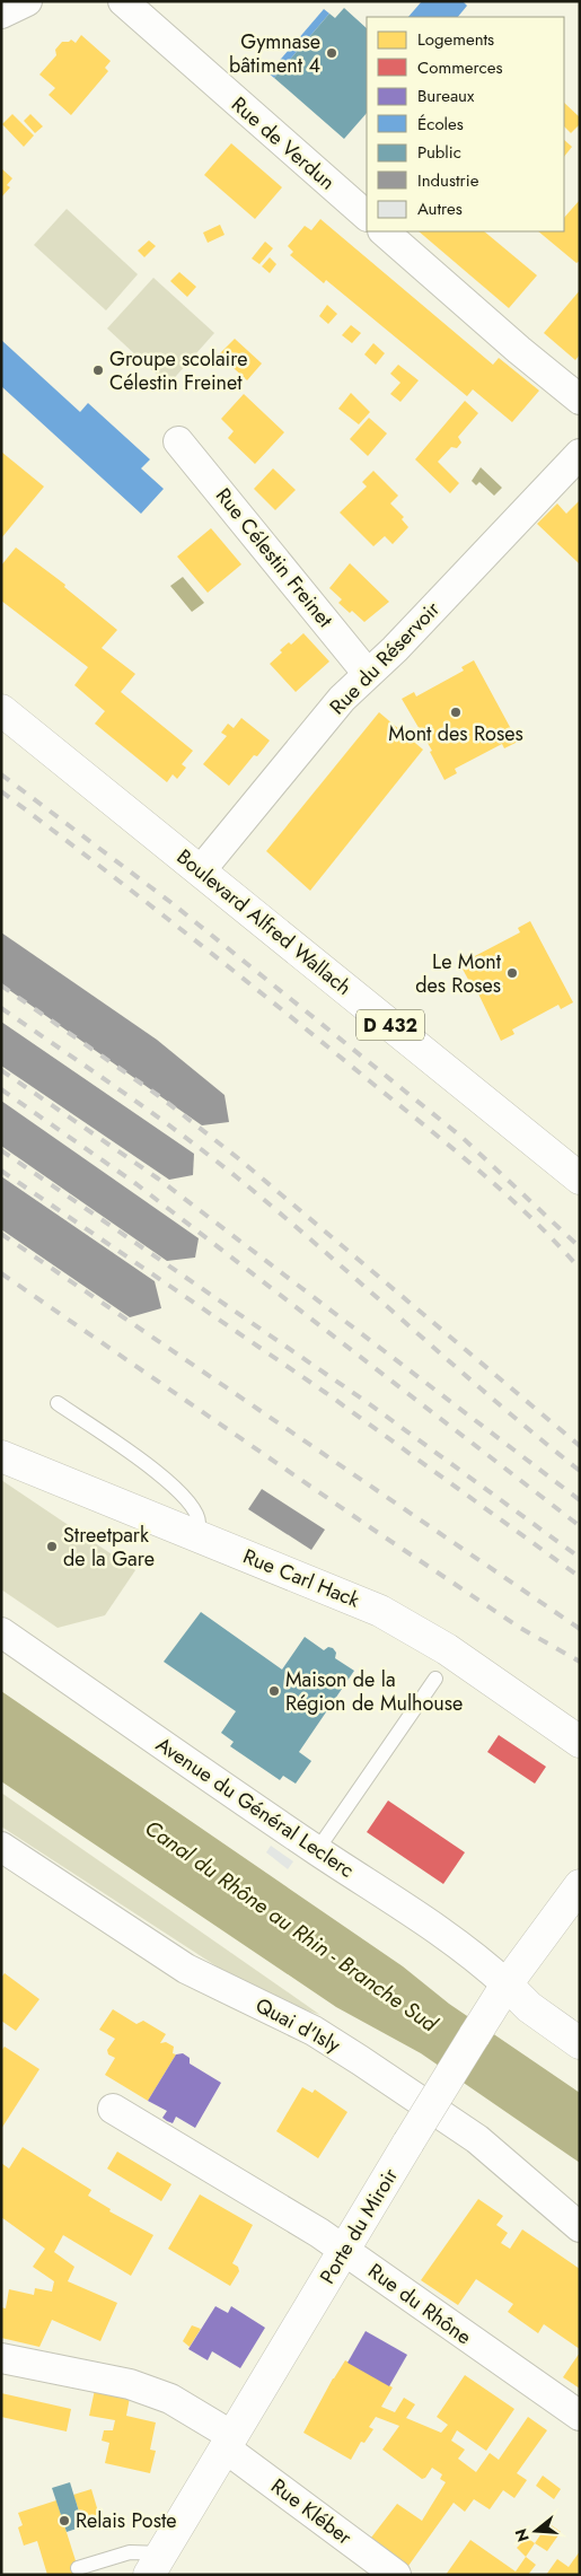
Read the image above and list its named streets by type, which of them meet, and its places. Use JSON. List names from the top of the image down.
{
  "streets": {
    "main road": [
      "Boulevard Alfred Wallach",
      "D 432",
      "Rue Carl Hack",
      "Porte du Miroir"
    ],
    "street": [
      "Rue de Verdun",
      "Rue Célestin Freinet",
      "Rue du Réservoir",
      "Avenue du Général Leclerc",
      "Quai d'Isly",
      "Rue du Rhône",
      "Rue Kléber"
    ]
  },
  "crossings": [
    ["Rue Célestin Freinet", "Rue du Réservoir"],
    ["Rue du Réservoir", "Boulevard Alfred Wallach"],
    ["Avenue du Général Leclerc", "Porte du Miroir"],
    ["Porte du Miroir", "Rue du Rhône"],
    ["Porte du Miroir", "Rue Kléber"]
  ],
  "water": ["Canal du Rhône au Rhin - Branche Sud"],
  "places": [
    "Gymnase bâtiment 4",
    "Groupe scolaire Célestin Freinet",
    "Mont des Roses",
    "Le Mont des Roses",
    "Streetpark de la Gare",
    "Maison de la Région de Mulhouse",
    "Relais Poste"
  ],
  "legend": [
    "Logements",
    "Commerces",
    "Bureaux",
    "Écoles",
    "Public",
    "Industrie",
    "Autres"
  ],
  "north": "left"
}
